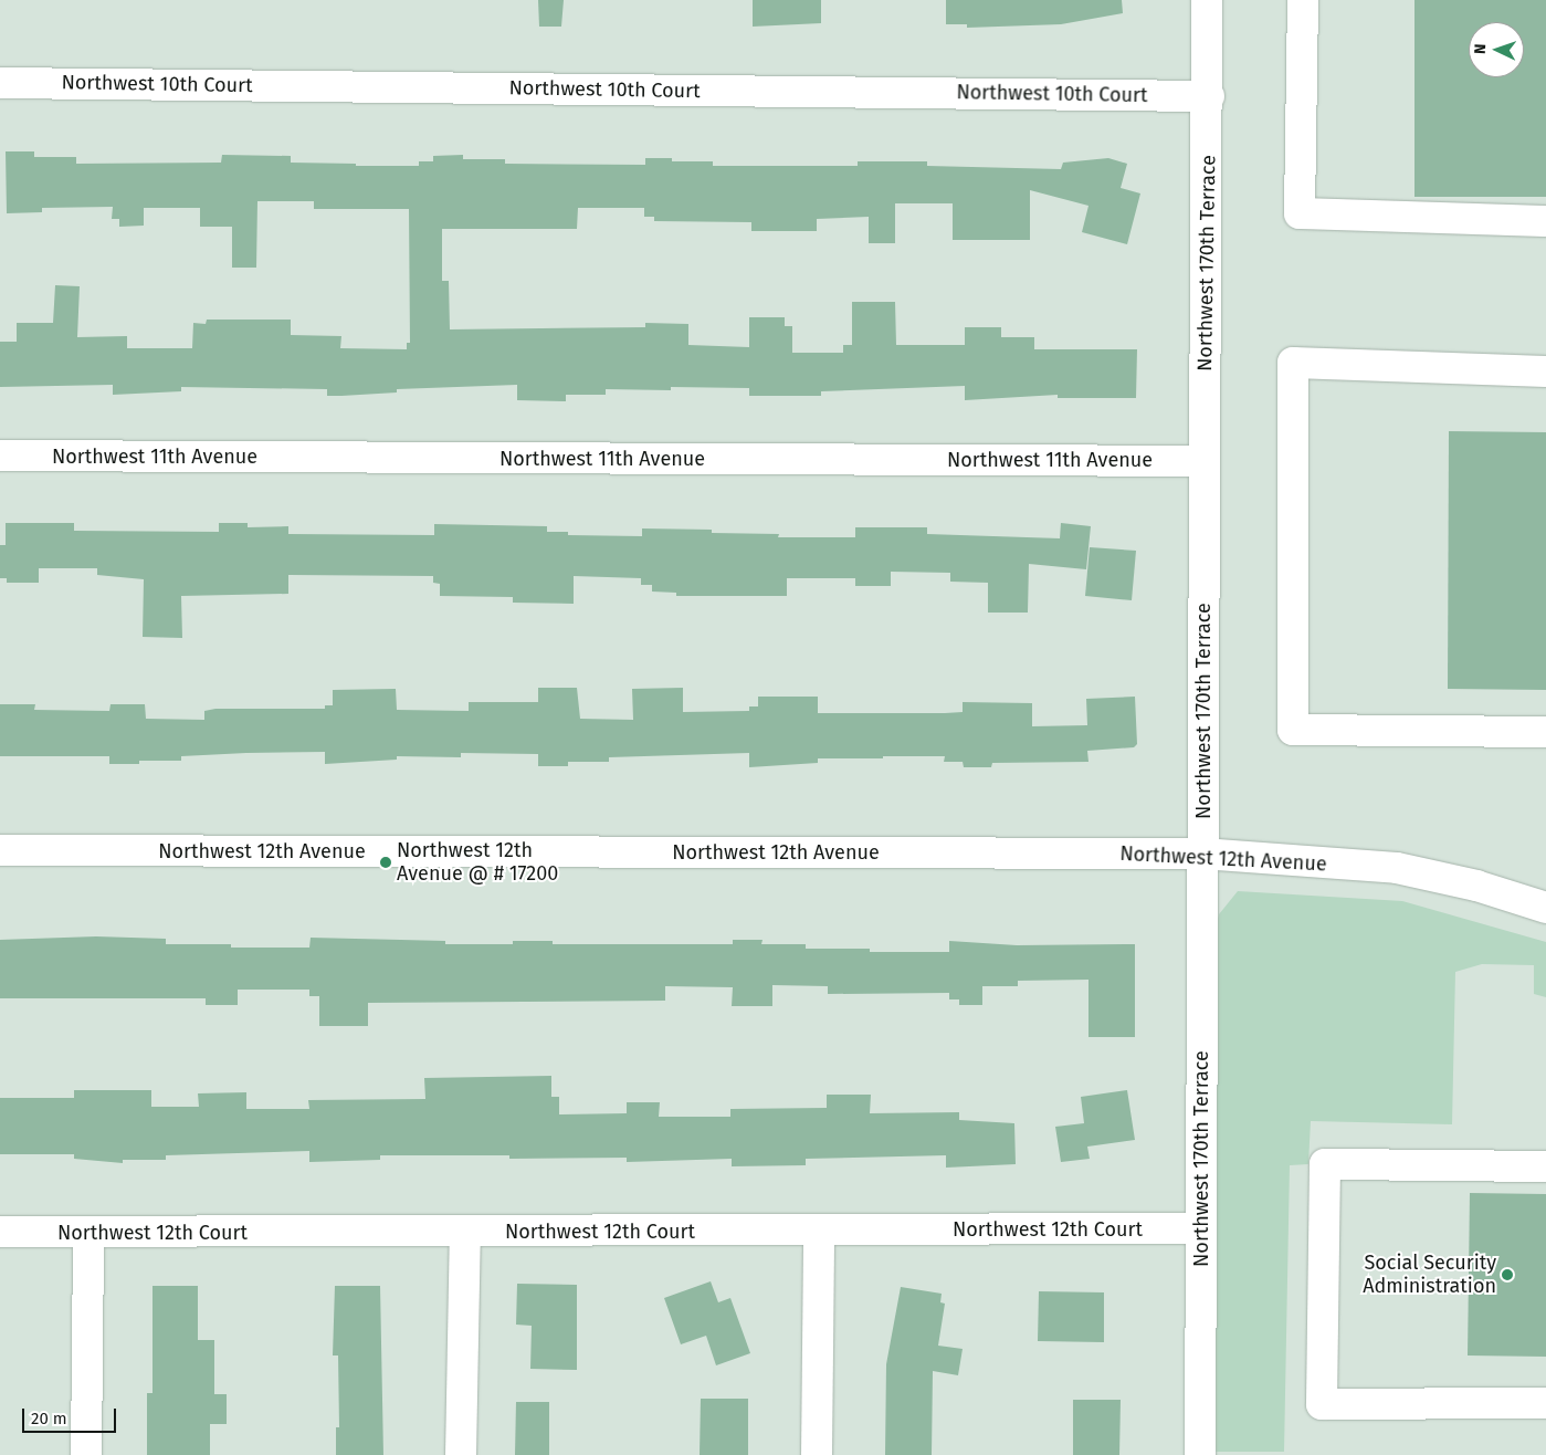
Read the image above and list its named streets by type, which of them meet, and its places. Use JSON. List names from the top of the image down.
{
  "streets": {
    "street": [
      "Northwest 10th Court",
      "Northwest 170th Terrace",
      "Northwest 11th Avenue",
      "Northwest 12th Avenue",
      "Northwest 12th Court"
    ]
  },
  "crossings": [
    ["Northwest 10th Court", "Northwest 170th Terrace"],
    ["Northwest 170th Terrace", "Northwest 11th Avenue"],
    ["Northwest 170th Terrace", "Northwest 12th Avenue"],
    ["Northwest 170th Terrace", "Northwest 12th Court"]
  ],
  "places": ["Northwest 12th Avenue @ # 17200", "Social Security Administration"],
  "scale_bar": "20 m",
  "north": "left"
}
